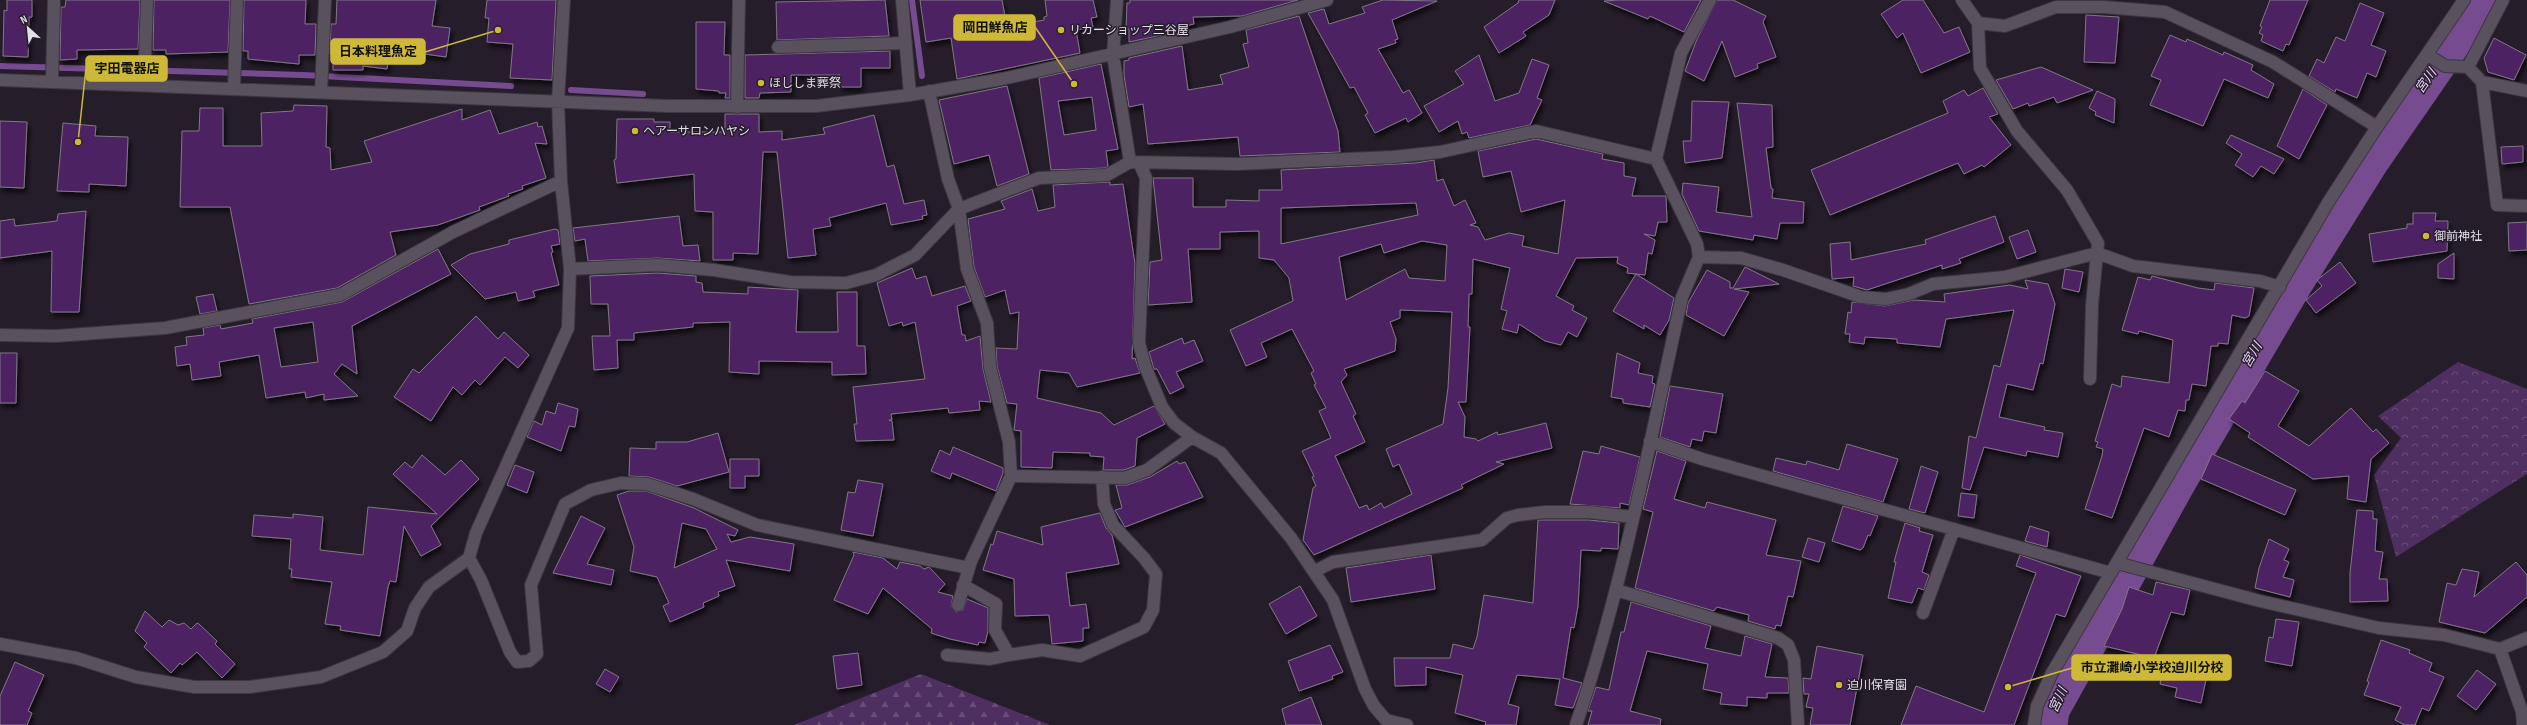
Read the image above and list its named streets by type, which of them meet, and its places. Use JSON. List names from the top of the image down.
{
  "water": ["宮川"],
  "places": [
    "日本料理魚定",
    "リカーショップ三谷屋",
    "ほししま葬祭",
    "岡田鮮魚店",
    "ヘアーサロンハヤシ",
    "宇田電器店",
    "御前神社",
    "迫川保育園",
    "市立灘崎小学校迫川分校"
  ],
  "north": "top left"
}
